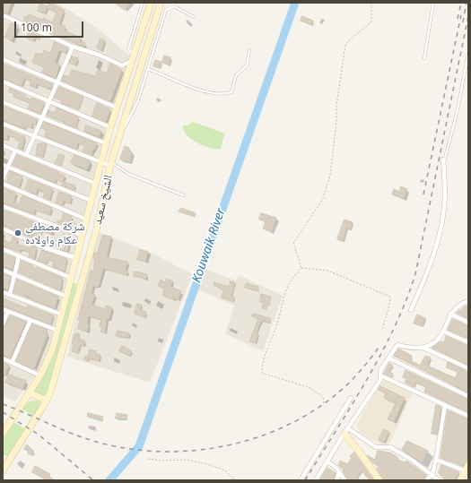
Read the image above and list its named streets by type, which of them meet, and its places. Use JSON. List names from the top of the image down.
{
  "streets": {
    "main road": ["الشيخ سعيد"]
  },
  "water": ["Kouwaik River"],
  "places": ["شركة مصطفى عكام واولاده"],
  "scale_bar": "100 m"
}
